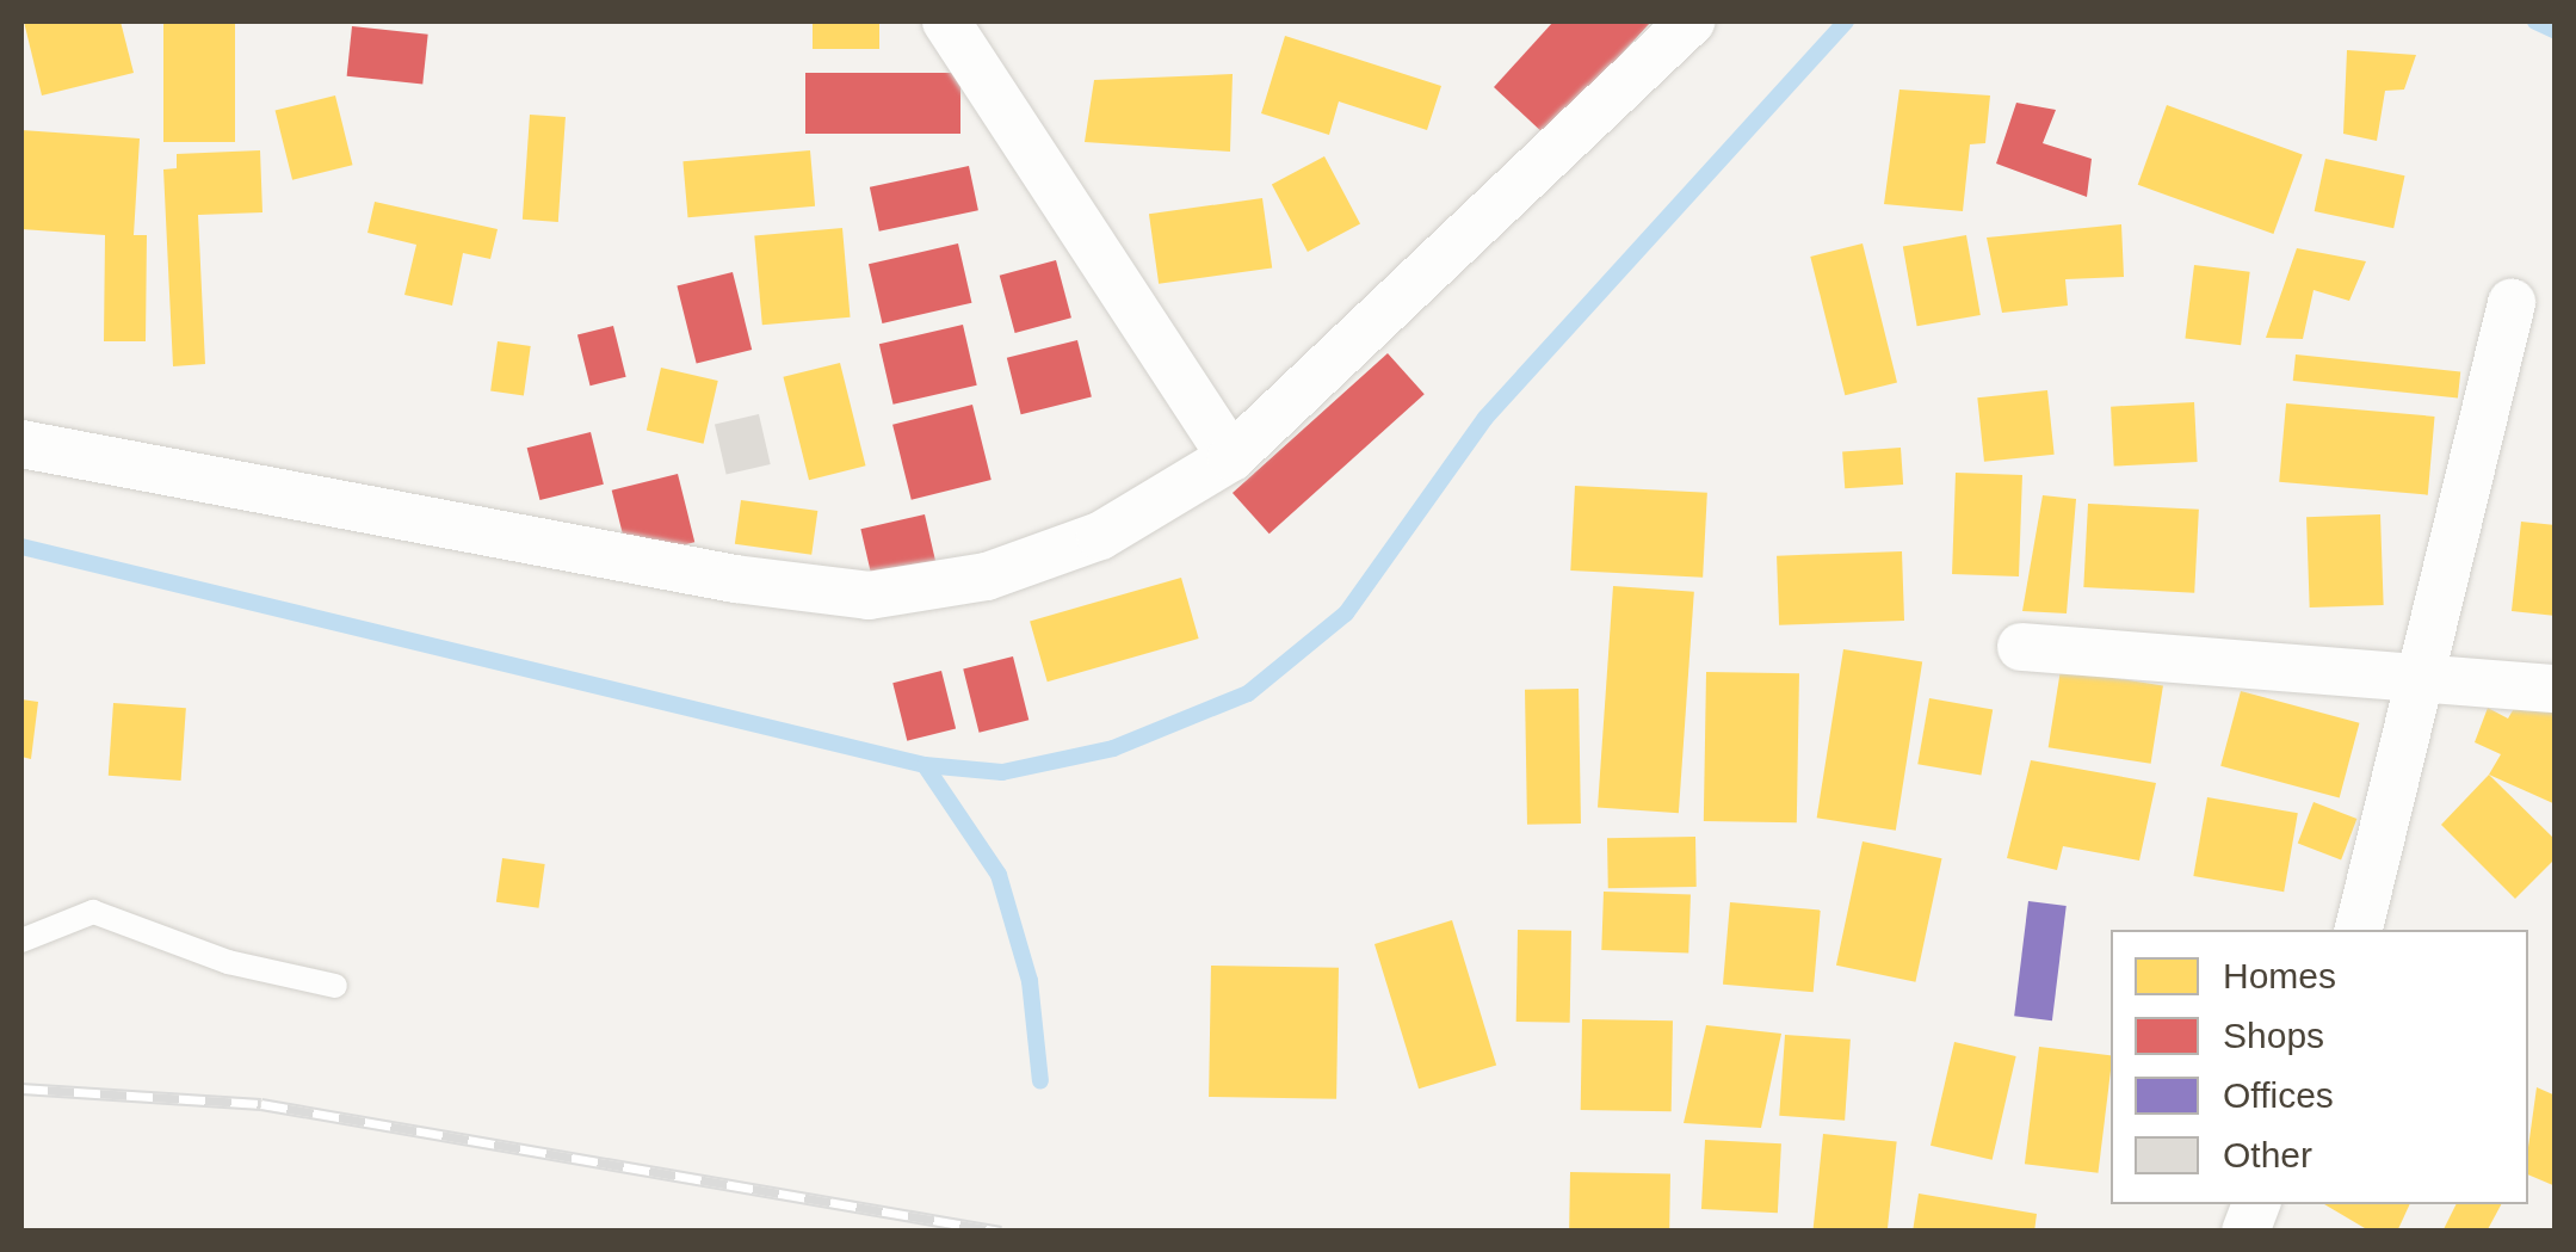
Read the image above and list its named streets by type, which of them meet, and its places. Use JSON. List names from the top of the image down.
{
  "legend": [
    "Homes",
    "Shops",
    "Offices",
    "Other"
  ]
}
